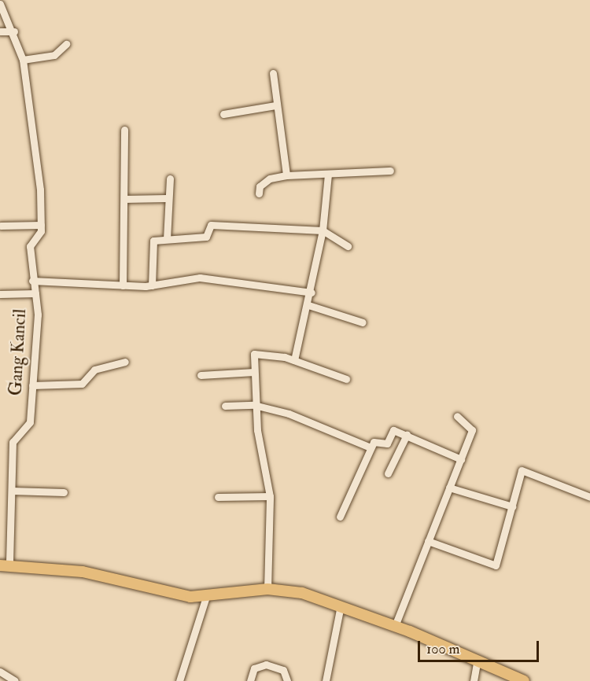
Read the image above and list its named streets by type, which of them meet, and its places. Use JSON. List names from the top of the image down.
{
  "streets": {
    "street": ["Gang Kancil"]
  },
  "scale_bar": "100 m"
}
